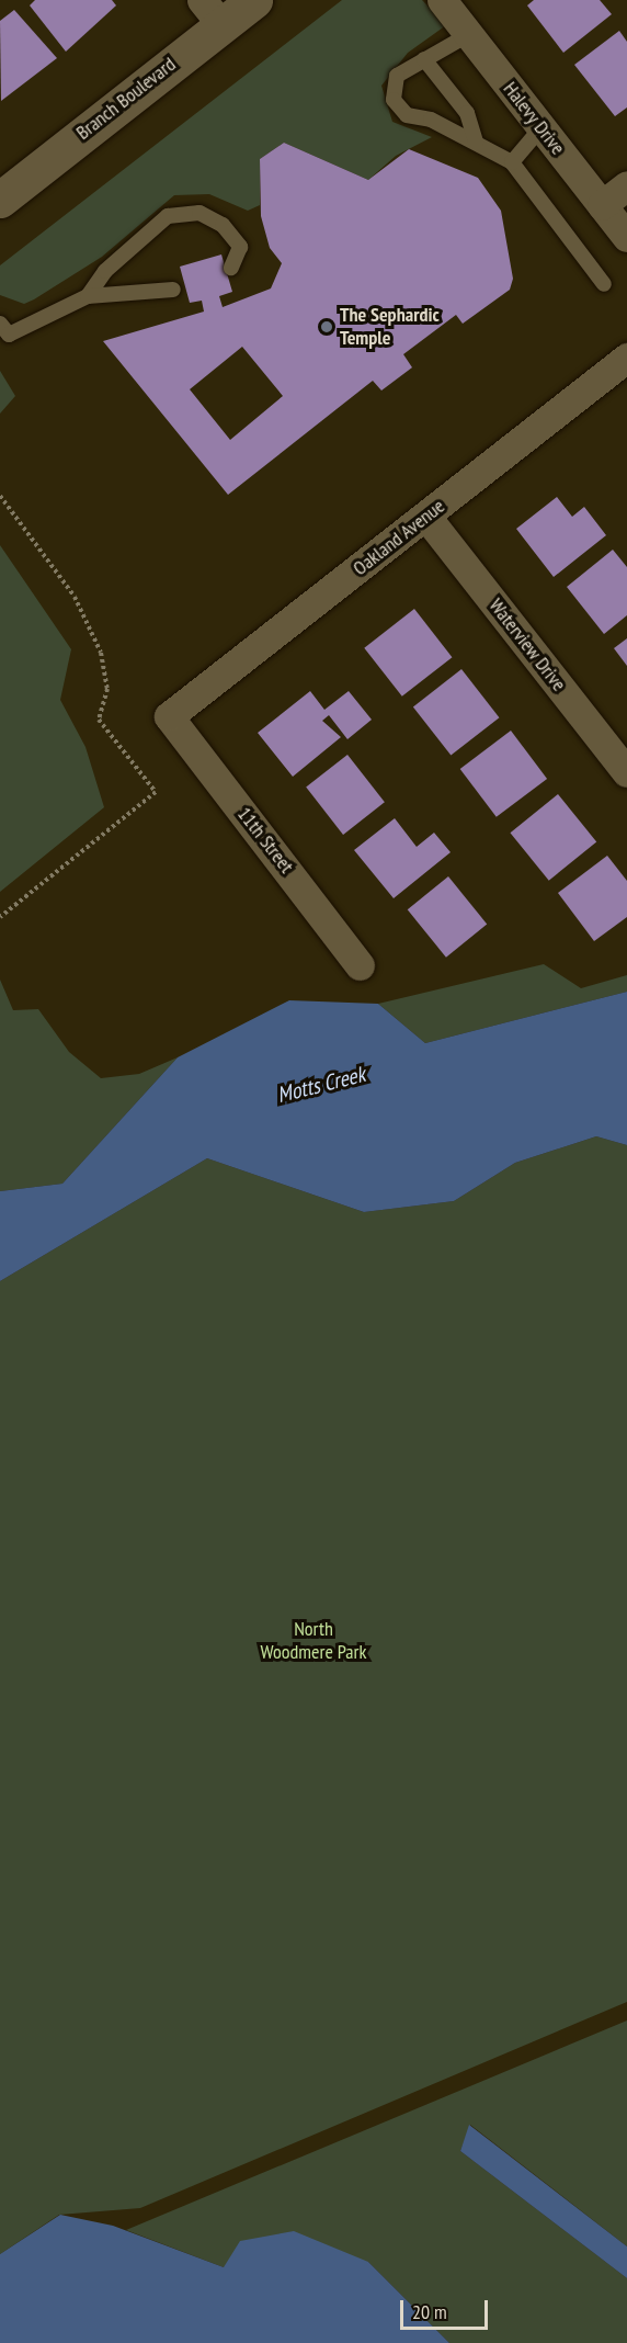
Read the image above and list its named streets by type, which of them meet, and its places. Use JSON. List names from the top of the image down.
{
  "streets": {
    "street": [
      "Branch Boulevard",
      "Halevy Drive",
      "Oakland Avenue",
      "Waterview Drive",
      "11th Street"
    ]
  },
  "crossings": [
    ["Oakland Avenue", "Waterview Drive"],
    ["Oakland Avenue", "11th Street"]
  ],
  "water": ["Motts Creek"],
  "parks": ["North Woodmere Park"],
  "places": ["The Sephardic Temple"],
  "scale_bar": "20 m"
}
